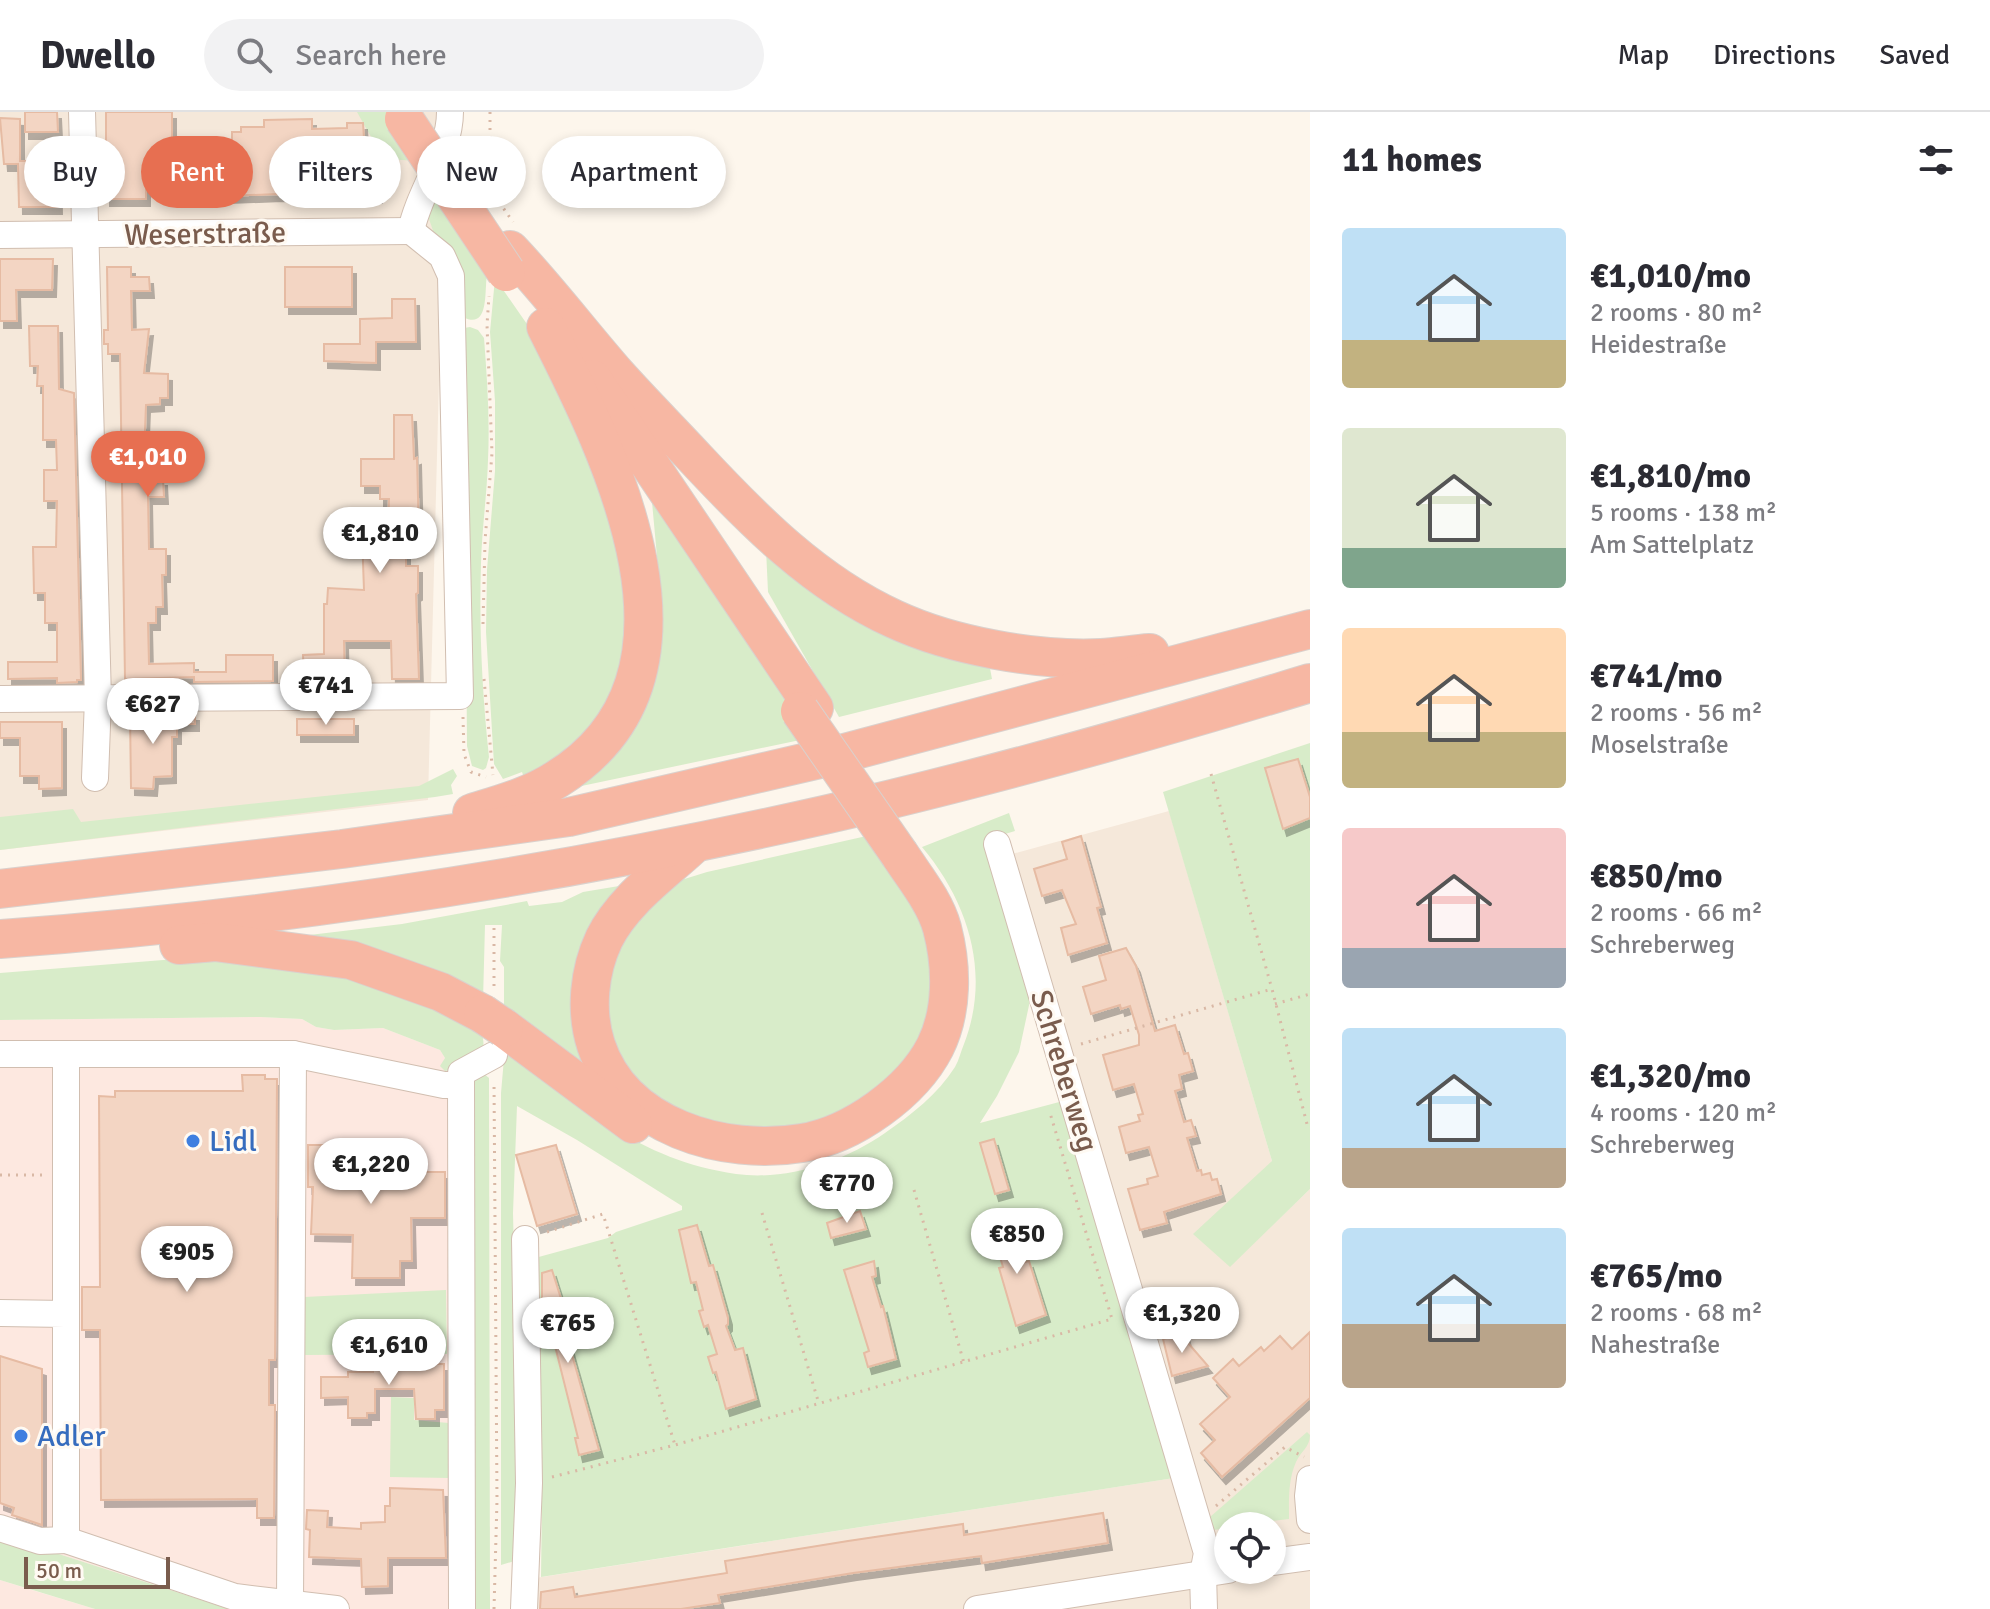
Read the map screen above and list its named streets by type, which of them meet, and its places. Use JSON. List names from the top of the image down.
{
  "streets": {
    "street": ["Weserstraße", "Schreberweg"]
  },
  "places": ["Lidl", "Adler"],
  "scale_bar": "50 m",
  "page": {
    "header": "Dwello",
    "search": "Search here",
    "nav": ["Map", "Directions", "Saved"],
    "heading": "11 homes",
    "chip": [
      "Buy",
      "Rent",
      "Filters",
      "New",
      "Apartment"
    ],
    "list": [
      {
        "name": "€1,010/mo",
        "note": "2 rooms · 80 m² · Heidestraße"
      },
      {
        "name": "€1,810/mo",
        "note": "5 rooms · 138 m² · Am Sattelplatz"
      },
      {
        "name": "€741/mo",
        "note": "2 rooms · 56 m² · Moselstraße"
      },
      {
        "name": "€850/mo",
        "note": "2 rooms · 66 m² · Schreberweg"
      },
      {
        "name": "€1,320/mo",
        "note": "4 rooms · 120 m² · Schreberweg"
      },
      {
        "name": "€765/mo",
        "note": "2 rooms · 68 m² · Nahestraße"
      }
    ],
    "price": [
      "€1,010",
      "€1,810",
      "€741",
      "€627",
      "€1,220",
      "€770",
      "€850",
      "€905",
      "€1,320",
      "€765",
      "€1,610"
    ],
    "scale": "50 m"
  }
}
